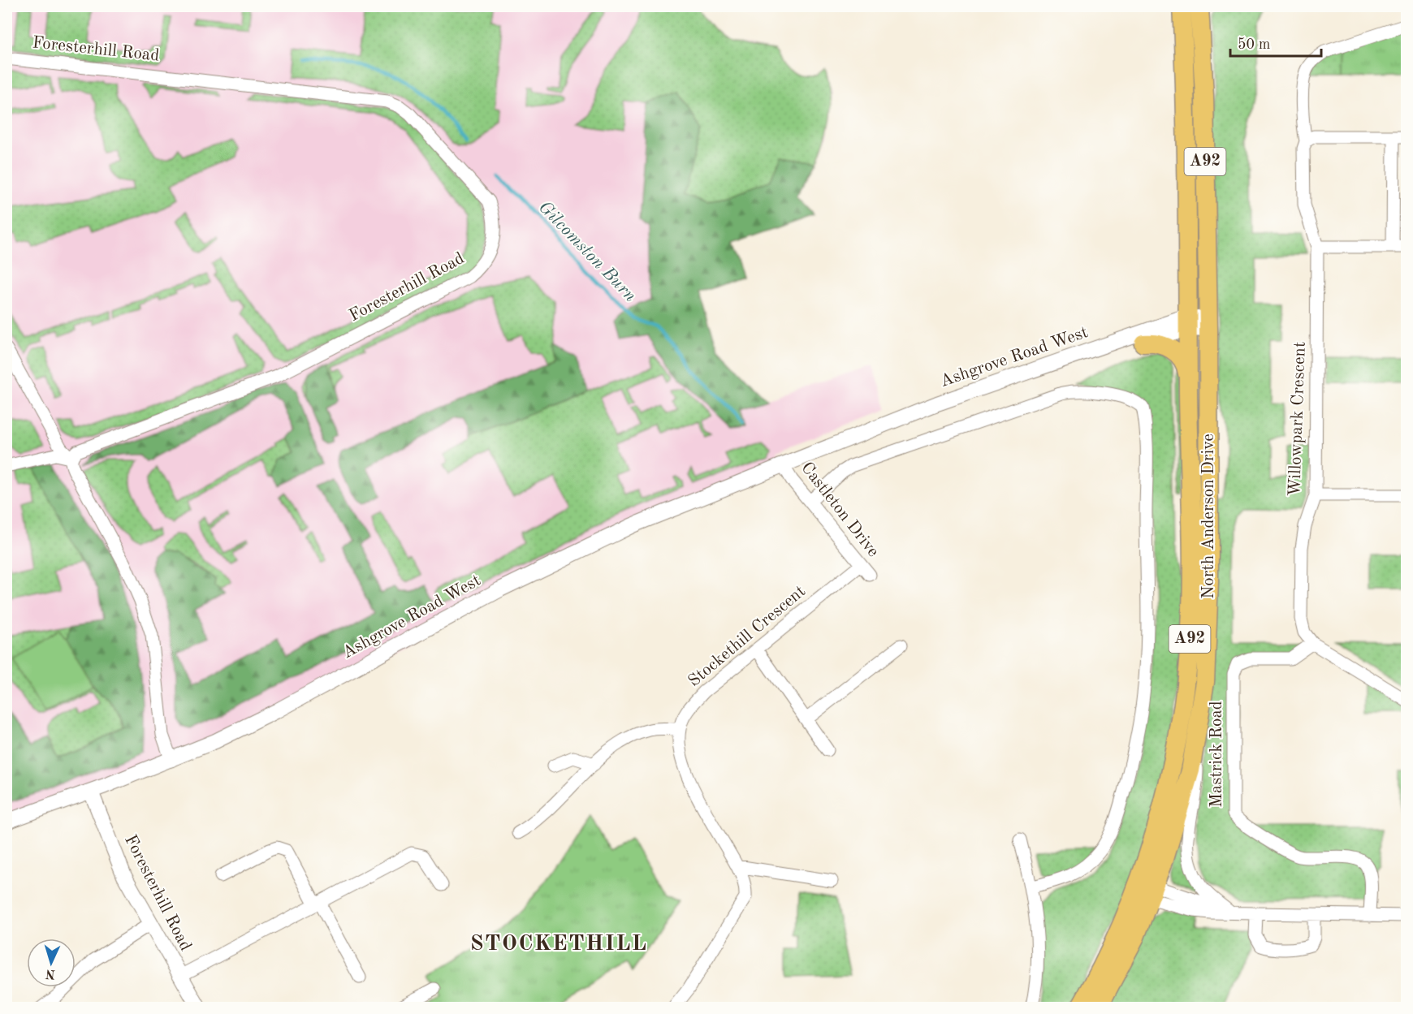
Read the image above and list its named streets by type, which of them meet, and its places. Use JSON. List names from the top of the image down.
{
  "streets": {
    "main road": ["A92", "North Anderson Drive"],
    "street": [
      "Foresterhill Road",
      "Ashgrove Road West",
      "Willowpark Crescent",
      "Castleton Drive",
      "Stockethill Crescent",
      "Mastrick Road"
    ]
  },
  "crossings": [
    ["Foresterhill Road", "Ashgrove Road West"],
    ["Ashgrove Road West", "Castleton Drive"],
    ["Ashgrove Road West", "North Anderson Drive"],
    ["Willowpark Crescent", "Mastrick Road"],
    ["Castleton Drive", "Stockethill Crescent"],
    ["North Anderson Drive", "Mastrick Road"]
  ],
  "districts": ["STOCKETHILL"],
  "water": ["Gilcomston Burn"],
  "scale_bar": "50 m",
  "north": "bottom"
}
